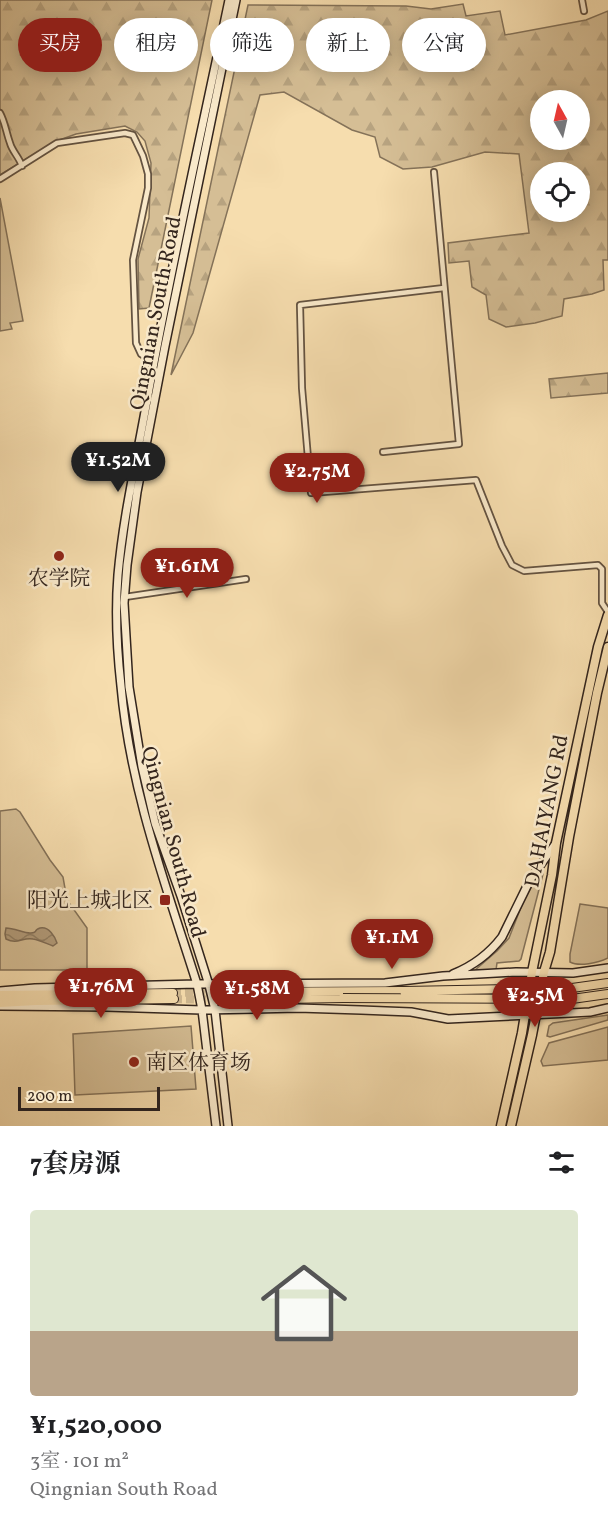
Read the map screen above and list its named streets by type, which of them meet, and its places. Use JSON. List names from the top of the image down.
{
  "streets": {
    "highway": ["DAHAIYANG Rd"],
    "main road": ["Qingnian South Road"]
  },
  "places": {
    "other": ["农学院", "南区体育场"],
    "transit": ["阳光上城北区"]
  },
  "scale_bar": "200 m",
  "north": "top",
  "page": {
    "chip": [
      "买房",
      "租房",
      "筛选",
      "新上",
      "公寓"
    ],
    "price": [
      "¥1.52M",
      "¥2.75M",
      "¥1.61M",
      "¥1.1M",
      "¥1.76M",
      "¥1.58M",
      "¥2.5M"
    ],
    "scale": "200 m",
    "heading": "7套房源",
    "list": [
      {
        "name": "¥1,520,000",
        "note": "3室 · 101 m² · Qingnian South Road"
      }
    ]
  }
}
